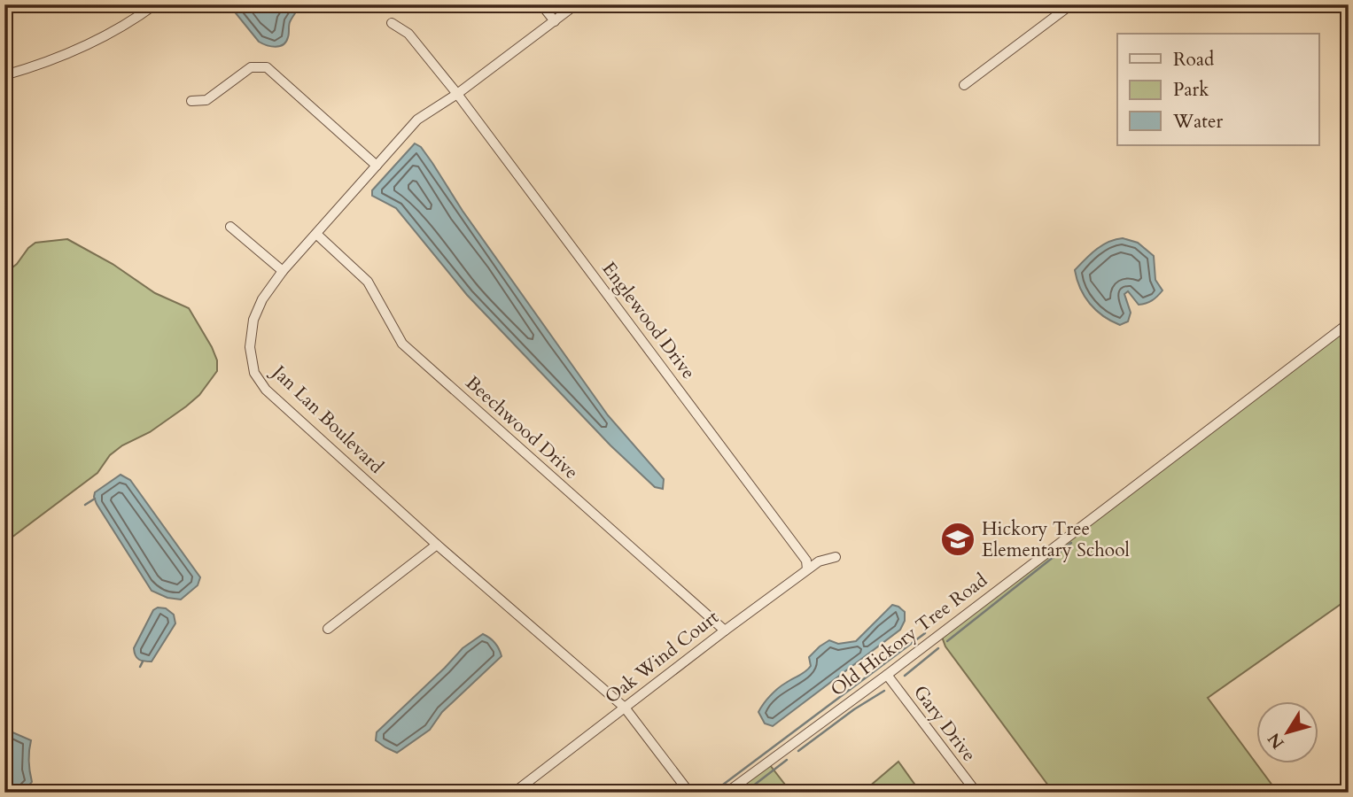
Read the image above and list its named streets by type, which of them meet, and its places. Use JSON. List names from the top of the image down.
{
  "streets": {
    "street": [
      "Englewood Drive",
      "Jan Lan Boulevard",
      "Beechwood Drive",
      "Old Hickory Tree Road",
      "Oak Wind Court",
      "Gary Drive"
    ]
  },
  "crossings": [
    ["Englewood Drive", "Jan Lan Boulevard"],
    ["Englewood Drive", "Oak Wind Court"],
    ["Jan Lan Boulevard", "Beechwood Drive"],
    ["Jan Lan Boulevard", "Oak Wind Court"],
    ["Beechwood Drive", "Oak Wind Court"],
    ["Old Hickory Tree Road", "Gary Drive"]
  ],
  "places": {
    "school or university": ["Hickory Tree Elementary School"]
  },
  "legend": ["Road", "Park", "Water"],
  "north": "bottom left"
}
